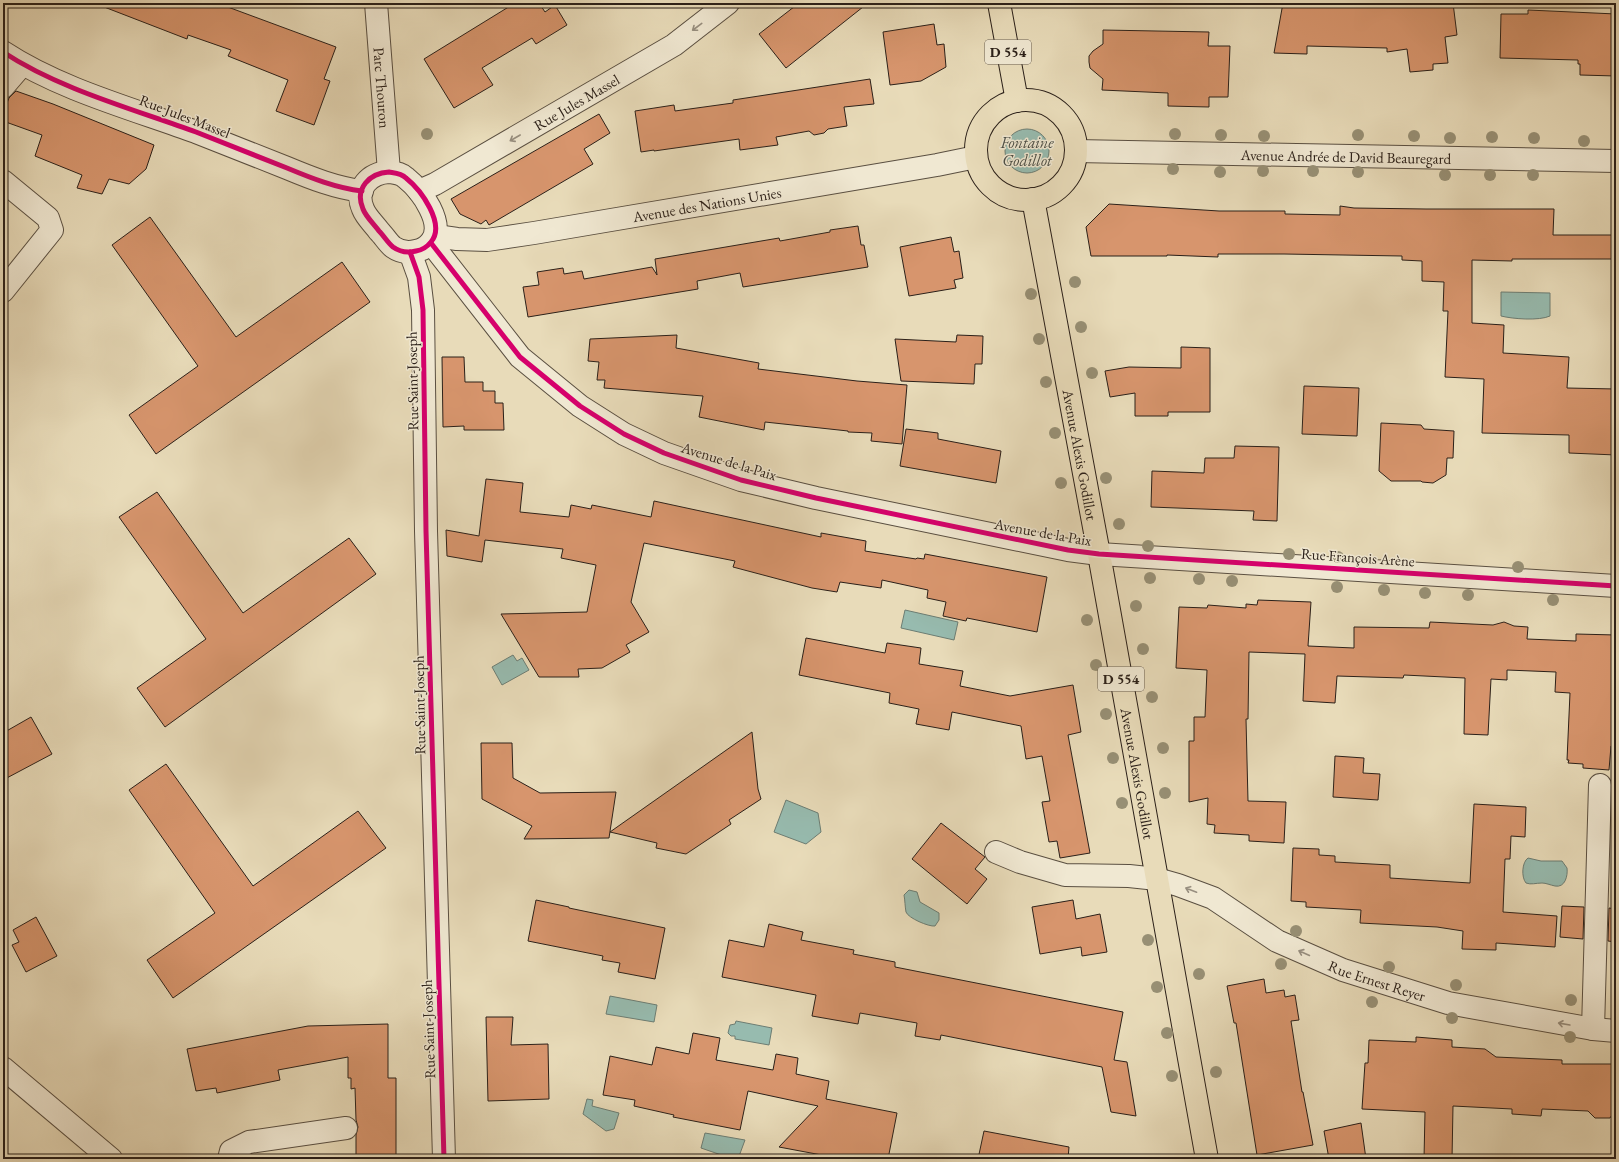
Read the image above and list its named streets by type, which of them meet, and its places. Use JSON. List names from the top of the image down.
{
  "streets": {
    "main road": ["D 554", "Avenue Alexis Godillot"],
    "street": [
      "Parc Thouron",
      "Rue Jules Massel",
      "Avenue Andrée de David Beauregard",
      "Avenue des Nations Unies",
      "Rue Saint-Joseph",
      "Avenue de la Paix",
      "Rue François Arène",
      "Rue Ernest Reyer"
    ]
  },
  "crossings": [
    ["D 554", "Avenue Andrée de David Beauregard"],
    ["D 554", "Avenue des Nations Unies"],
    ["D 554", "Avenue Alexis Godillot"],
    ["Parc Thouron", "Rue Jules Massel"],
    ["Parc Thouron", "Avenue des Nations Unies"],
    ["Parc Thouron", "Rue Saint-Joseph"],
    ["Parc Thouron", "Avenue de la Paix"],
    ["Rue Jules Massel", "Avenue des Nations Unies"],
    ["Rue Jules Massel", "Rue Saint-Joseph"],
    ["Rue Jules Massel", "Avenue de la Paix"],
    ["Avenue Andrée de David Beauregard", "Avenue des Nations Unies"],
    ["Avenue Andrée de David Beauregard", "Avenue Alexis Godillot"],
    ["Avenue des Nations Unies", "Rue Saint-Joseph"],
    ["Avenue des Nations Unies", "Avenue Alexis Godillot"],
    ["Avenue des Nations Unies", "Avenue de la Paix"],
    ["Rue Saint-Joseph", "Avenue de la Paix"],
    ["Avenue Alexis Godillot", "Avenue de la Paix"],
    ["Avenue Alexis Godillot", "Rue François Arène"],
    ["Avenue Alexis Godillot", "Rue Ernest Reyer"],
    ["Avenue de la Paix", "Rue François Arène"]
  ],
  "one_way": ["Rue Jules Massel", "Rue Ernest Reyer"],
  "water": ["Fontaine Godillot"]
}
